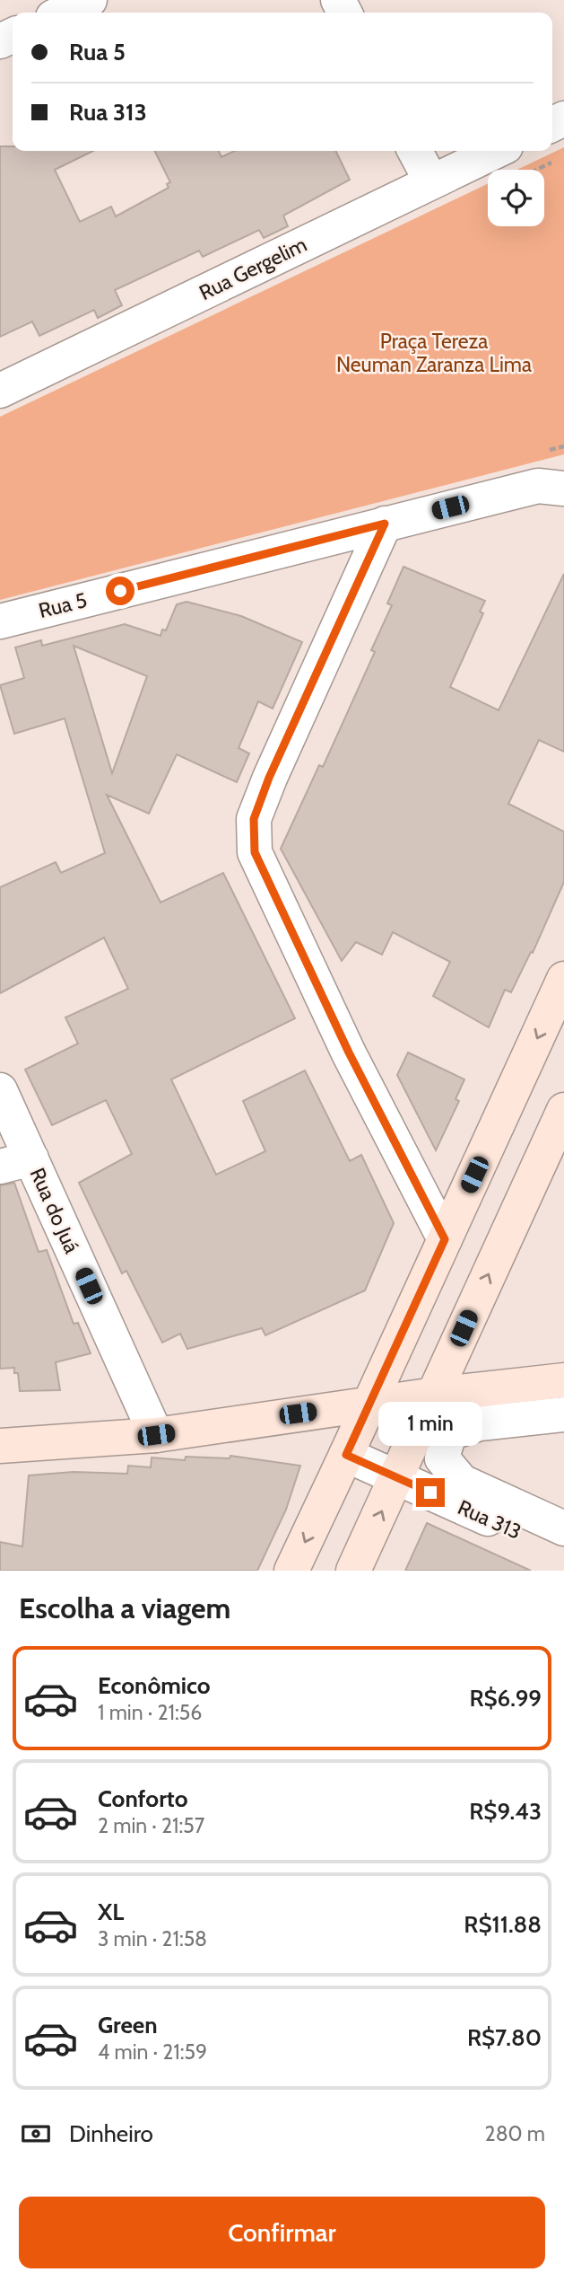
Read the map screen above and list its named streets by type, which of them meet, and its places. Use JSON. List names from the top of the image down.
{
  "streets": {
    "street": [
      "Rua Gergelim",
      "Rua 5",
      "Rua do Juá",
      "Rua 313"
    ]
  },
  "parks": ["Praça Tereza Neuman Zaranza Lima"],
  "page": {
    "banner": ["Rua 5", "Rua 313"],
    "bubble": "1 min",
    "heading": "Escolha a viagem",
    "list": [
      {
        "name": "Econômico",
        "note": "1 min · 21:56",
        "value": "R$6.99"
      },
      {
        "name": "Conforto",
        "note": "2 min · 21:57",
        "value": "R$9.43"
      },
      {
        "name": "XL",
        "note": "3 min · 21:58",
        "value": "R$11.88"
      },
      {
        "name": "Green",
        "note": "4 min · 21:59",
        "value": "R$7.80"
      }
    ],
    "pay": ["Dinheiro", "280 m"],
    "buttons": "Confirmar"
  }
}
